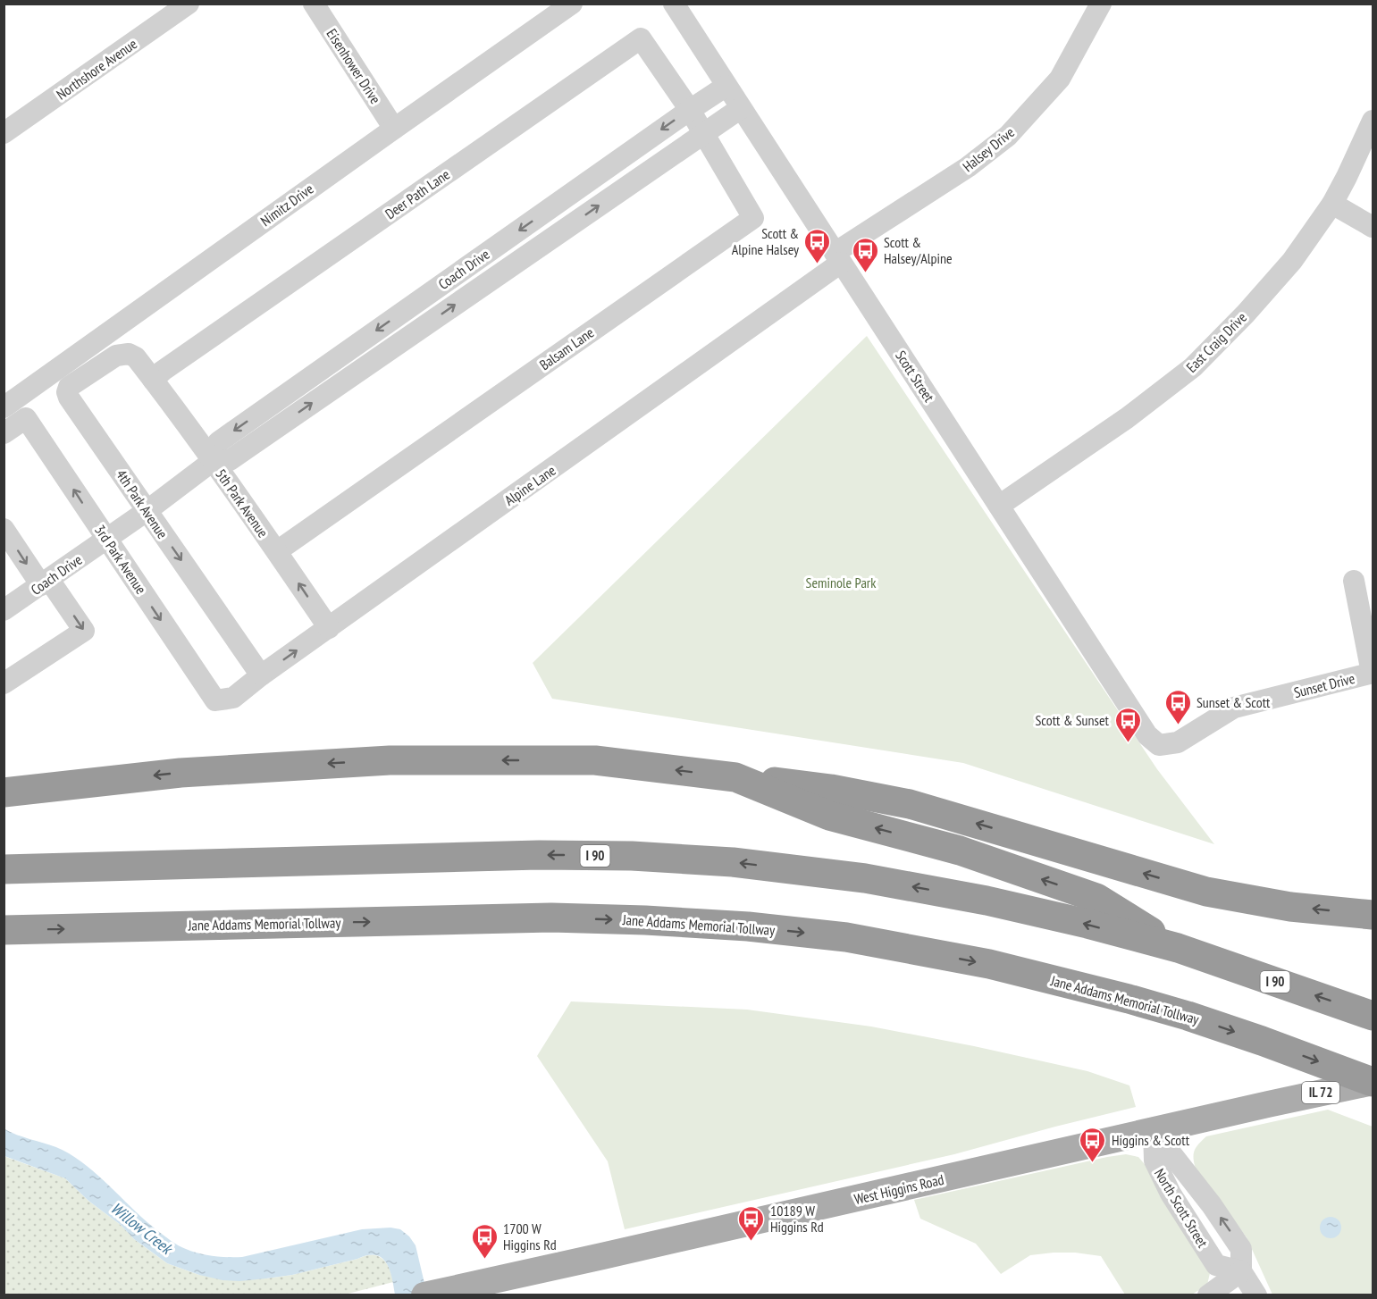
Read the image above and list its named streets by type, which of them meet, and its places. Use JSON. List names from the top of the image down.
{
  "streets": {
    "highway": ["I 90", "Jane Addams Memorial Tollway"],
    "main road": ["IL 72", "West Higgins Road"],
    "street": [
      "Eisenhower Drive",
      "Northshore Avenue",
      "Halsey Drive",
      "Deer Path Lane",
      "Nimitz Drive",
      "Coach Drive",
      "East Craig Drive",
      "Balsam Lane",
      "Scott Street",
      "Alpine Lane",
      "5th Park Avenue",
      "4th Park Avenue",
      "3rd Park Avenue",
      "Sunset Drive",
      "North Scott Street"
    ]
  },
  "crossings": [
    ["Eisenhower Drive", "Nimitz Drive"],
    ["Halsey Drive", "Scott Street"],
    ["Halsey Drive", "Alpine Lane"],
    ["Deer Path Lane", "Coach Drive"],
    ["Deer Path Lane", "Balsam Lane"],
    ["Deer Path Lane", "5th Park Avenue"],
    ["Deer Path Lane", "4th Park Avenue"],
    ["Coach Drive", "Balsam Lane"],
    ["Coach Drive", "Scott Street"],
    ["Coach Drive", "5th Park Avenue"],
    ["Coach Drive", "4th Park Avenue"],
    ["Coach Drive", "3rd Park Avenue"],
    ["East Craig Drive", "Scott Street"],
    ["Balsam Lane", "5th Park Avenue"],
    ["Scott Street", "Alpine Lane"],
    ["Scott Street", "Sunset Drive"],
    ["Alpine Lane", "5th Park Avenue"],
    ["Alpine Lane", "4th Park Avenue"],
    ["Alpine Lane", "3rd Park Avenue"],
    ["5th Park Avenue", "4th Park Avenue"],
    ["Jane Addams Memorial Tollway", "West Higgins Road"],
    ["West Higgins Road", "North Scott Street"]
  ],
  "one_way": ["4th Park Avenue"],
  "water": ["Willow Creek"],
  "parks": ["Seminole Park"],
  "places": {
    "bus stop": [
      "Scott & Alpine Halsey",
      "Scott & Halsey/Alpine",
      "Sunset & Scott",
      "Scott & Sunset",
      "Higgins & Scott",
      "10189 W Higgins Rd",
      "1700 W Higgins Rd"
    ]
  }
}
